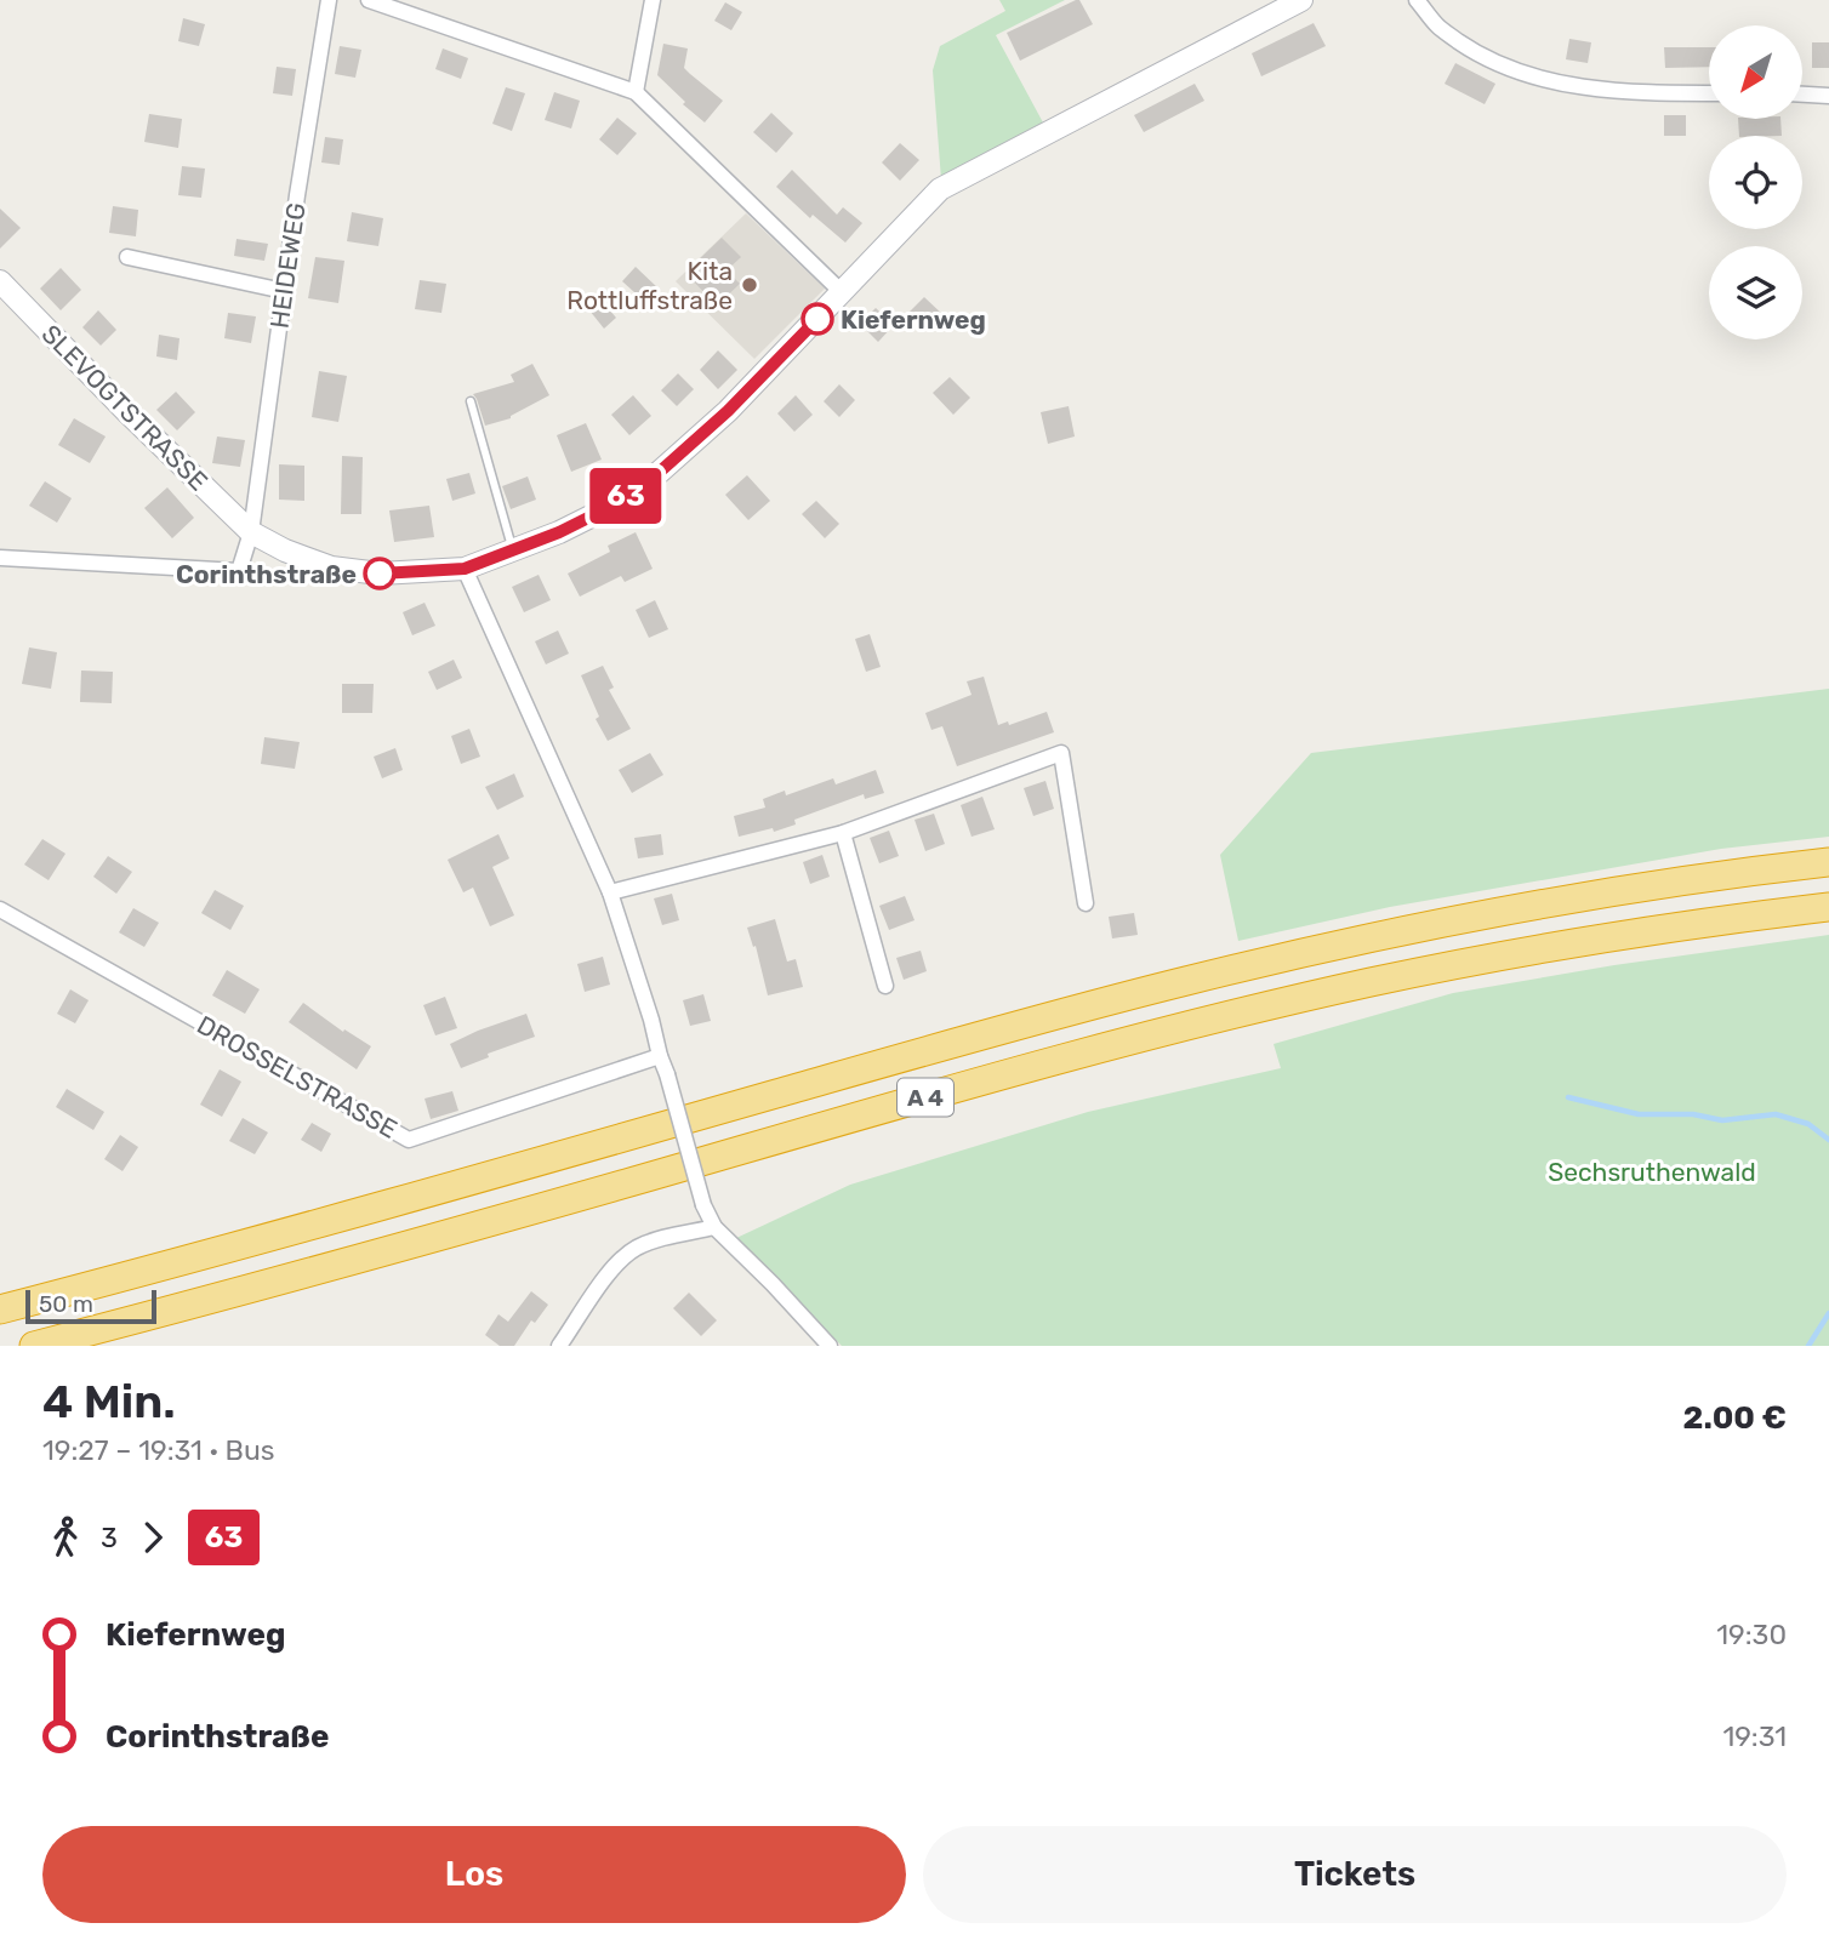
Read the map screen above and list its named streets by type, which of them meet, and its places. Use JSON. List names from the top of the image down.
{
  "streets": {
    "highway": ["A 4"],
    "street": ["HEIDEWEG", "SLEVOGTSTRASSE", "DROSSELSTRASSE"]
  },
  "crossings": [
    ["HEIDEWEG", "SLEVOGTSTRASSE"]
  ],
  "parks": ["Sechsruthenwald"],
  "places": ["Kita Rottluffstraße", "Kiefernweg", "Corinthstraße"],
  "lines": ["bus line 63"],
  "scale_bar": "50 m",
  "north": "bottom left",
  "page": {
    "on_map": "63",
    "scale": "50 m",
    "heading": ["4 Min.", "19:27 – 19:31 · Bus", "2.00 €"],
    "legs": ["3", "63"],
    "list": [
      {
        "name": "Kiefernweg",
        "value": "19:30"
      },
      {
        "name": "Corinthstraße",
        "value": "19:31"
      }
    ],
    "buttons": ["Los", "Tickets"]
  }
}
